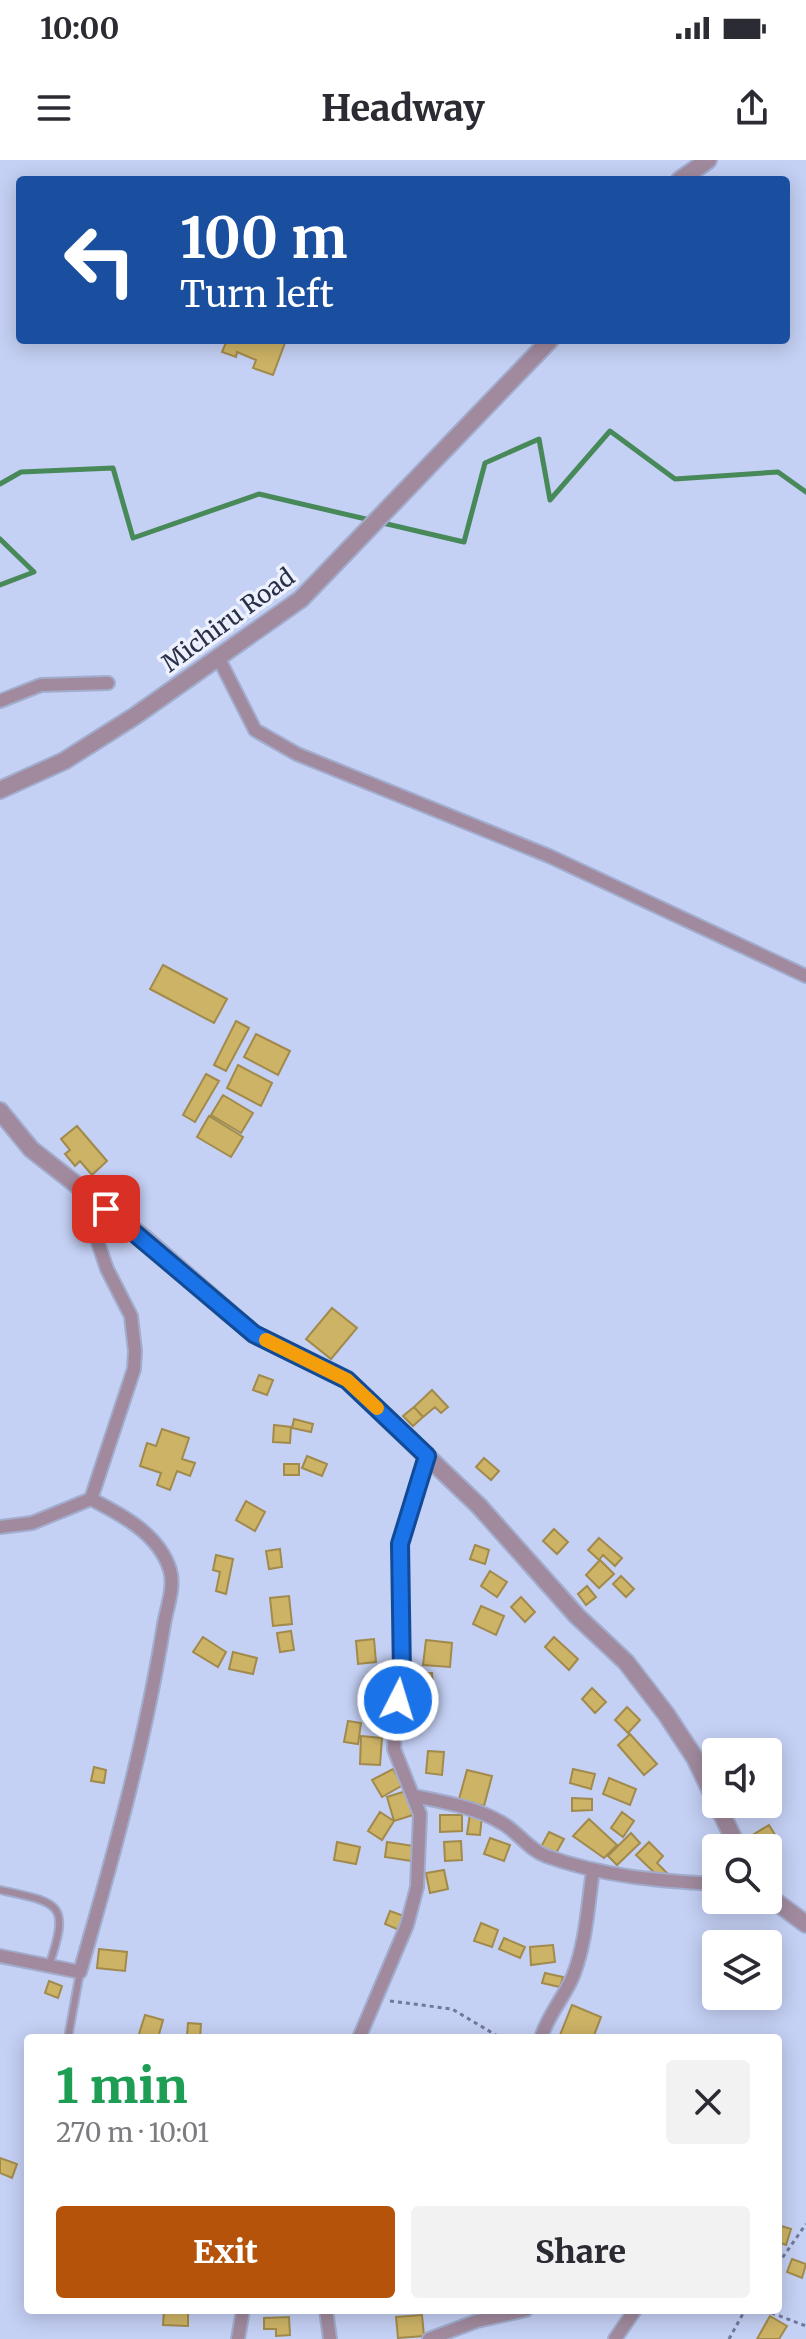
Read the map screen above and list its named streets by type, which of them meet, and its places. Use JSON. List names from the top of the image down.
{
  "streets": {
    "street": ["Michiru Road"]
  },
  "page": {
    "status": "10:00",
    "header": "Headway",
    "turn": ["100 m", "Turn left"],
    "heading": ["1 min", "270 m · 10:01"],
    "buttons": ["Exit", "Share"]
  }
}
